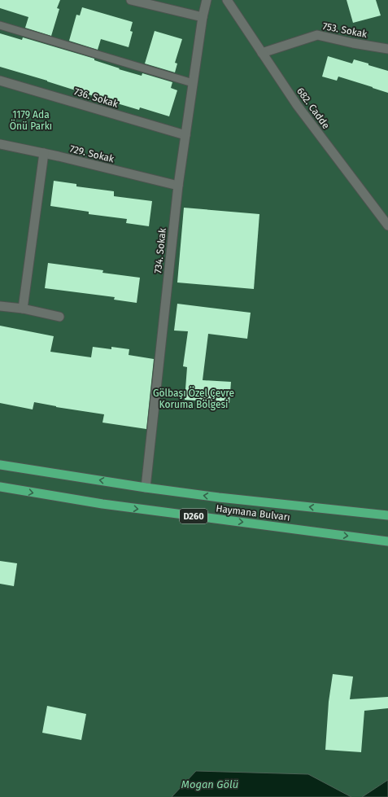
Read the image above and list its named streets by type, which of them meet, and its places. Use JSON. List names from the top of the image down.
{
  "streets": {
    "highway": ["Haymana Bulvarı", "D260"],
    "street": [
      "753. Sokak",
      "736. Sokak",
      "682. Cadde",
      "729. Sokak",
      "734. Sokak"
    ]
  },
  "crossings": [
    ["753. Sokak", "682. Cadde"],
    ["736. Sokak", "734. Sokak"],
    ["729. Sokak", "734. Sokak"],
    ["734. Sokak", "Haymana Bulvarı"]
  ],
  "water": ["Mogan Gölü"],
  "parks": ["1179 Ada Önü Parkı", "Gölbaşı Özel Çevre Koruma Bölgesi"]
}
